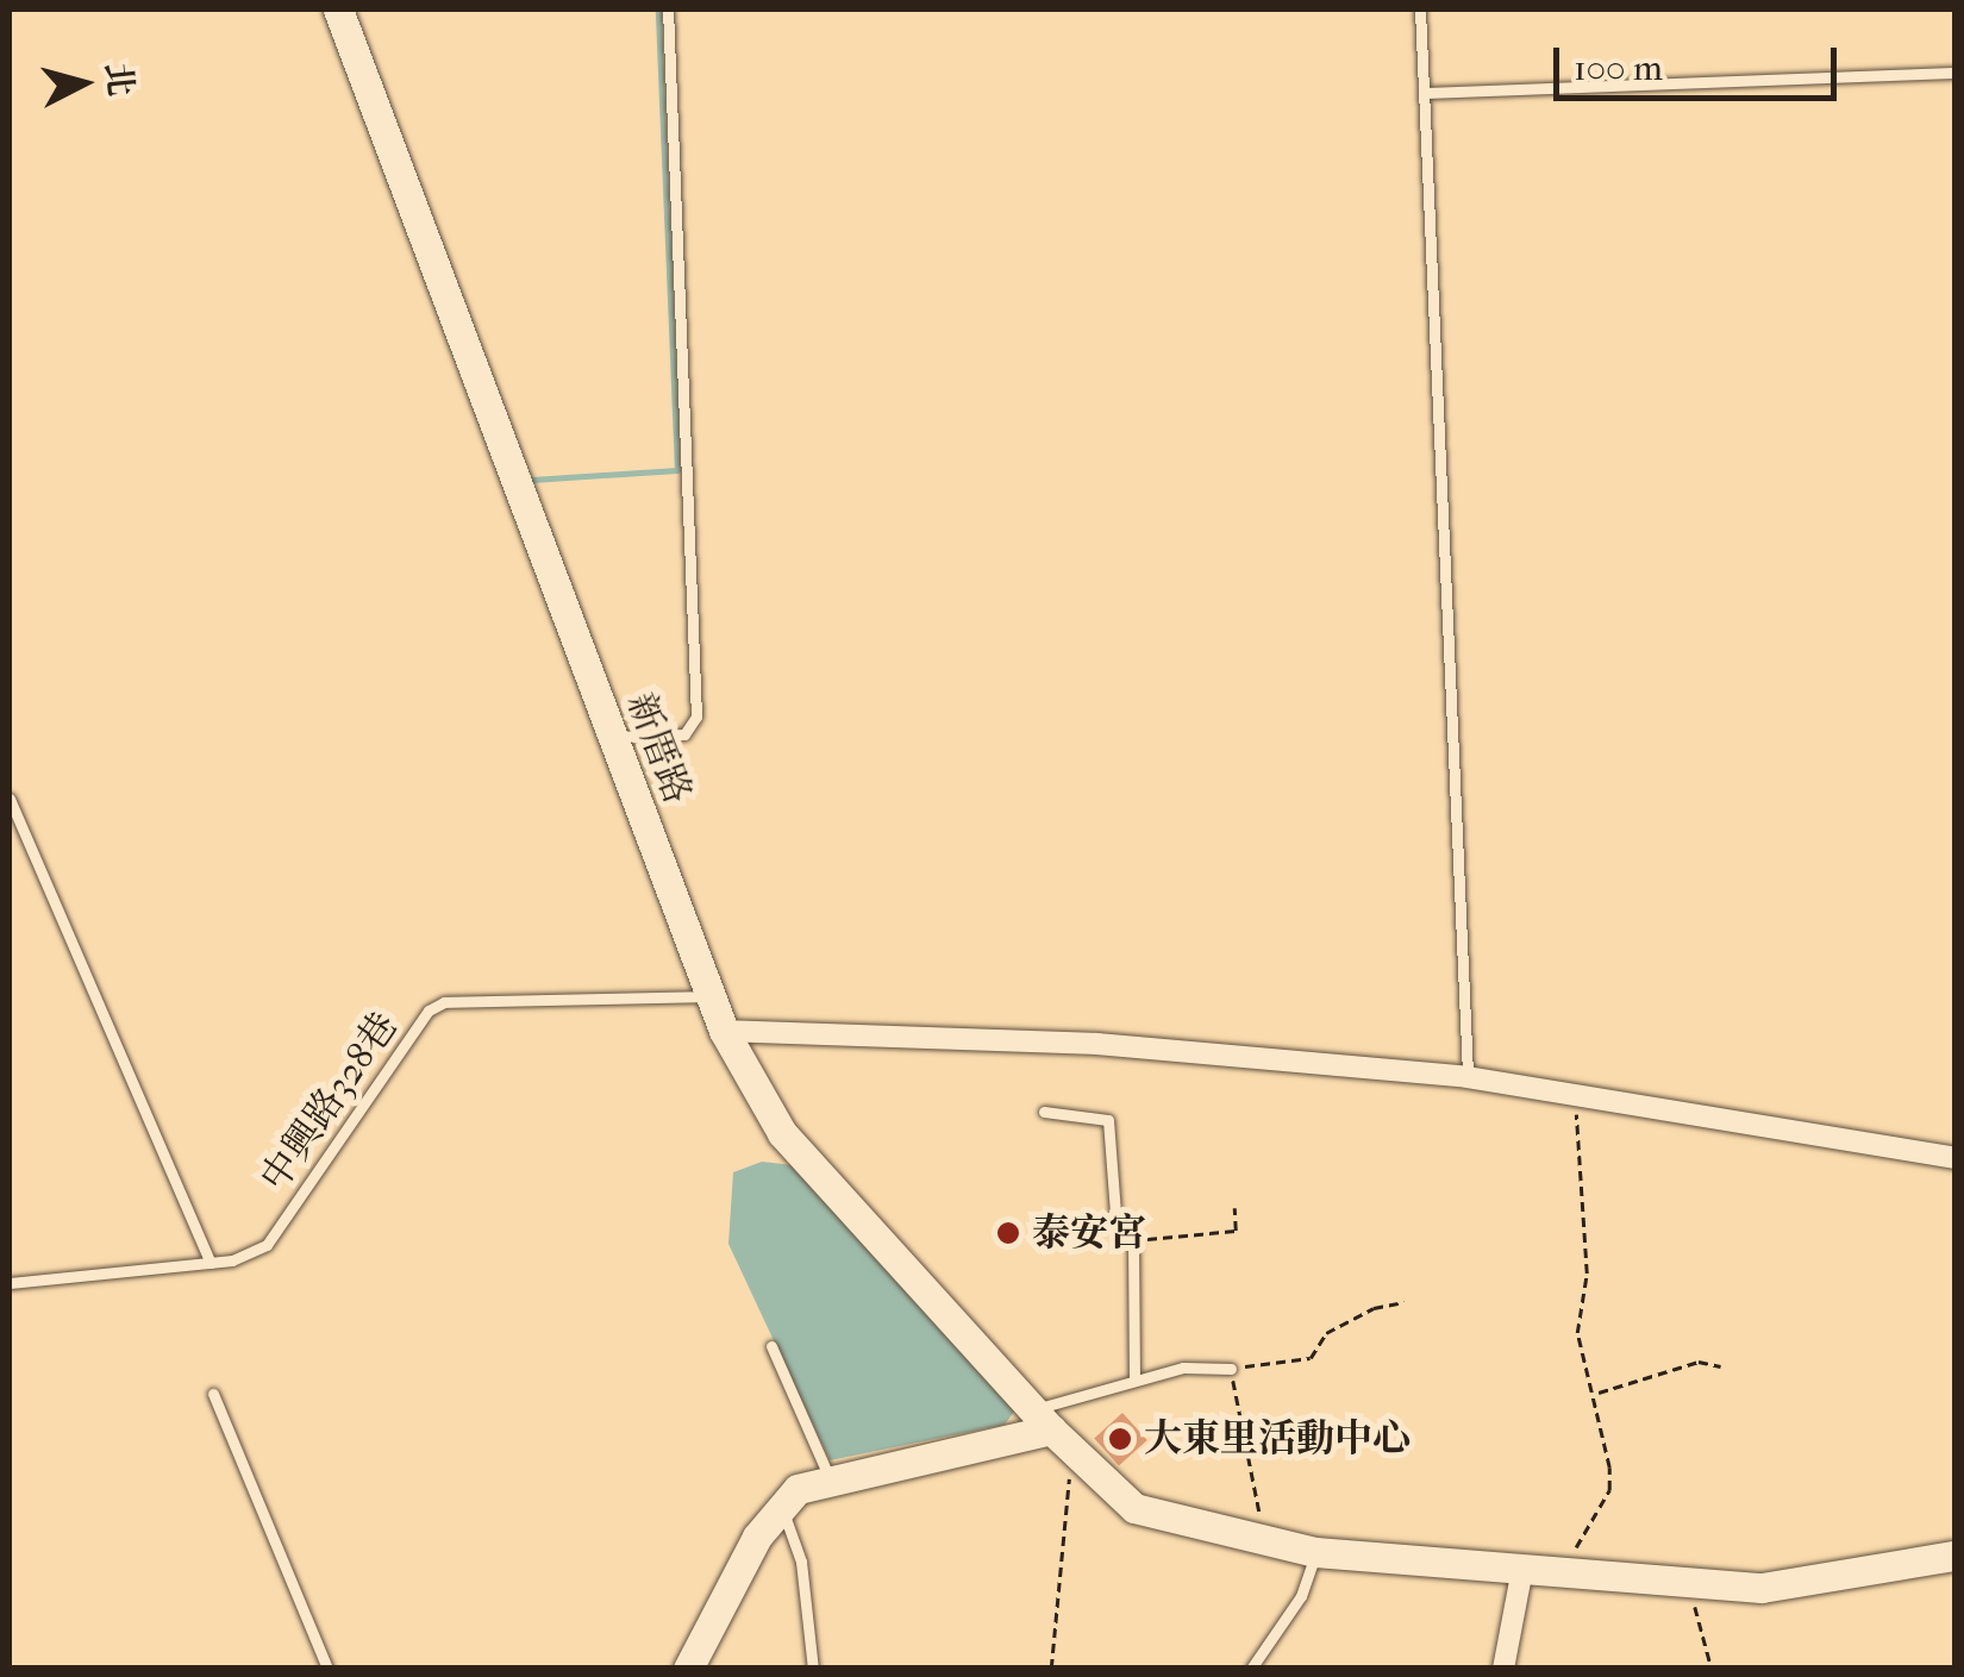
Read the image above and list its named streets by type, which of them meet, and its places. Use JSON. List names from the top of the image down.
{
  "streets": {
    "street": ["新厝路"],
    "lane": ["中興路328巷"]
  },
  "crossings": [
    ["新厝路", "中興路328巷"]
  ],
  "places": ["泰安宮", "大東里活動中心"],
  "scale_bar": "100 m",
  "north": "right"
}
